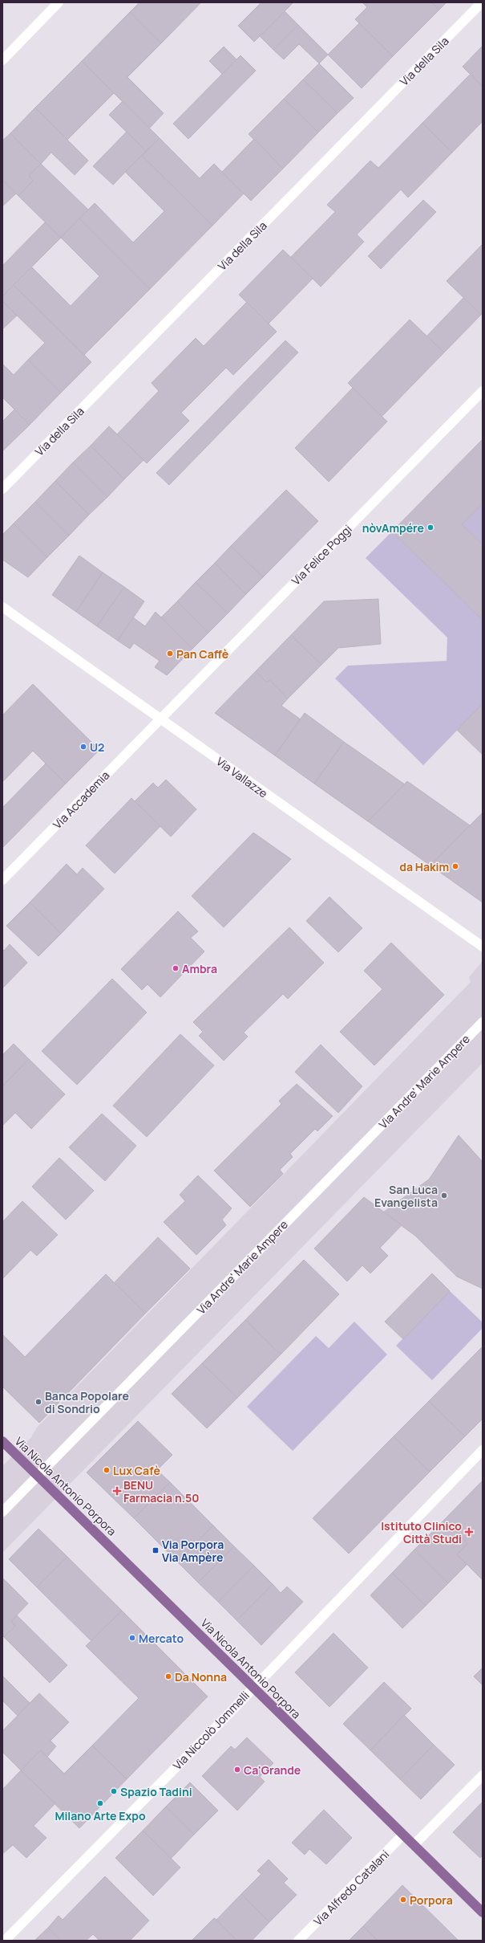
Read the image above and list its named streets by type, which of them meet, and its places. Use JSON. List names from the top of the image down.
{
  "streets": {
    "main road": ["Via Nicola Antonio Porpora"],
    "street": [
      "Via della Sila",
      "Via Felice Poggi",
      "Via Vallazze",
      "Via Accademia",
      "Via Andre' Marie Ampere",
      "Via Niccolò Jommelli",
      "Via Alfredo Catalani"
    ]
  },
  "crossings": [
    ["Via Felice Poggi", "Via Vallazze"],
    ["Via Felice Poggi", "Via Accademia"],
    ["Via Vallazze", "Via Accademia"],
    ["Via Andre' Marie Ampere", "Via Nicola Antonio Porpora"],
    ["Via Nicola Antonio Porpora", "Via Niccolò Jommelli"],
    ["Via Nicola Antonio Porpora", "Via Alfredo Catalani"]
  ],
  "places": {
    "other": [
      "nòvAmpére",
      "Pan Caffè",
      "U2",
      "da Hakim",
      "Ambra",
      "San Luca Evangelista",
      "Banca Popolare di Sondrio",
      "Lux Cafè",
      "Mercato",
      "Da Nonna",
      "Ca'Grande",
      "Spazio Tadini",
      "Milano Arte Expo",
      "Porpora"
    ],
    "health": ["BENU Farmacia n.50", "Istituto Clinico Città Studi"],
    "transit": ["Via Porpora Via Ampère"]
  }
}
